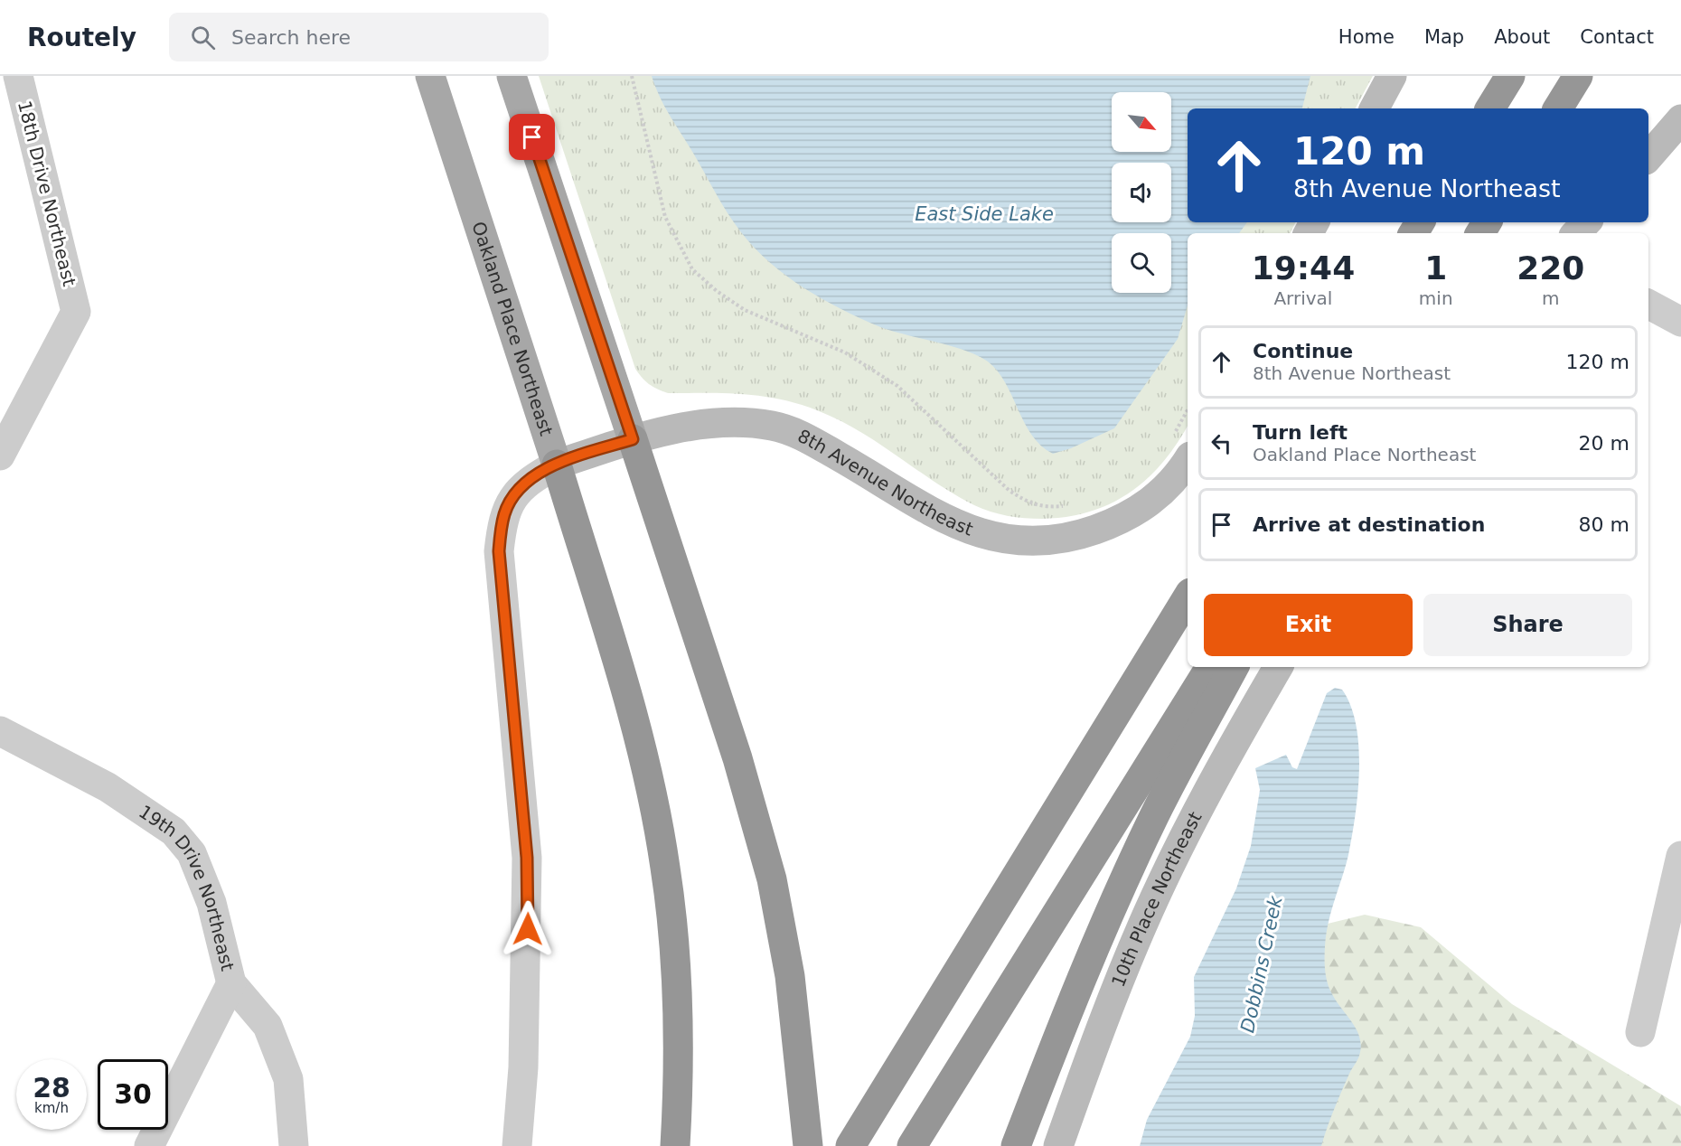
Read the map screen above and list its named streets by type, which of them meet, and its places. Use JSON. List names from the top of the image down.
{
  "streets": {
    "main road": ["Oakland Place Northeast"],
    "street": [
      "18th Drive Northeast",
      "8th Avenue Northeast",
      "19th Drive Northeast",
      "10th Place Northeast"
    ]
  },
  "crossings": [
    ["Oakland Place Northeast", "8th Avenue Northeast"]
  ],
  "water": ["East Side Lake", "Dobbins Creek"],
  "north": "bottom right",
  "page": {
    "header": "Routely",
    "search": "Search here",
    "nav": [
      "Home",
      "Map",
      "About",
      "Contact"
    ],
    "turn": ["120 m", "8th Avenue Northeast"],
    "eta": [
      "19:44",
      "Arrival",
      "1",
      "min",
      "220",
      "m"
    ],
    "list": [
      {
        "name": "Continue",
        "note": "8th Avenue Northeast",
        "value": "120 m"
      },
      {
        "name": "Turn left",
        "note": "Oakland Place Northeast",
        "value": "20 m"
      },
      {
        "name": "Arrive at destination",
        "value": "80 m"
      }
    ],
    "buttons": ["Exit", "Share"],
    "speed": "28 km/h",
    "limit": "30"
  }
}
